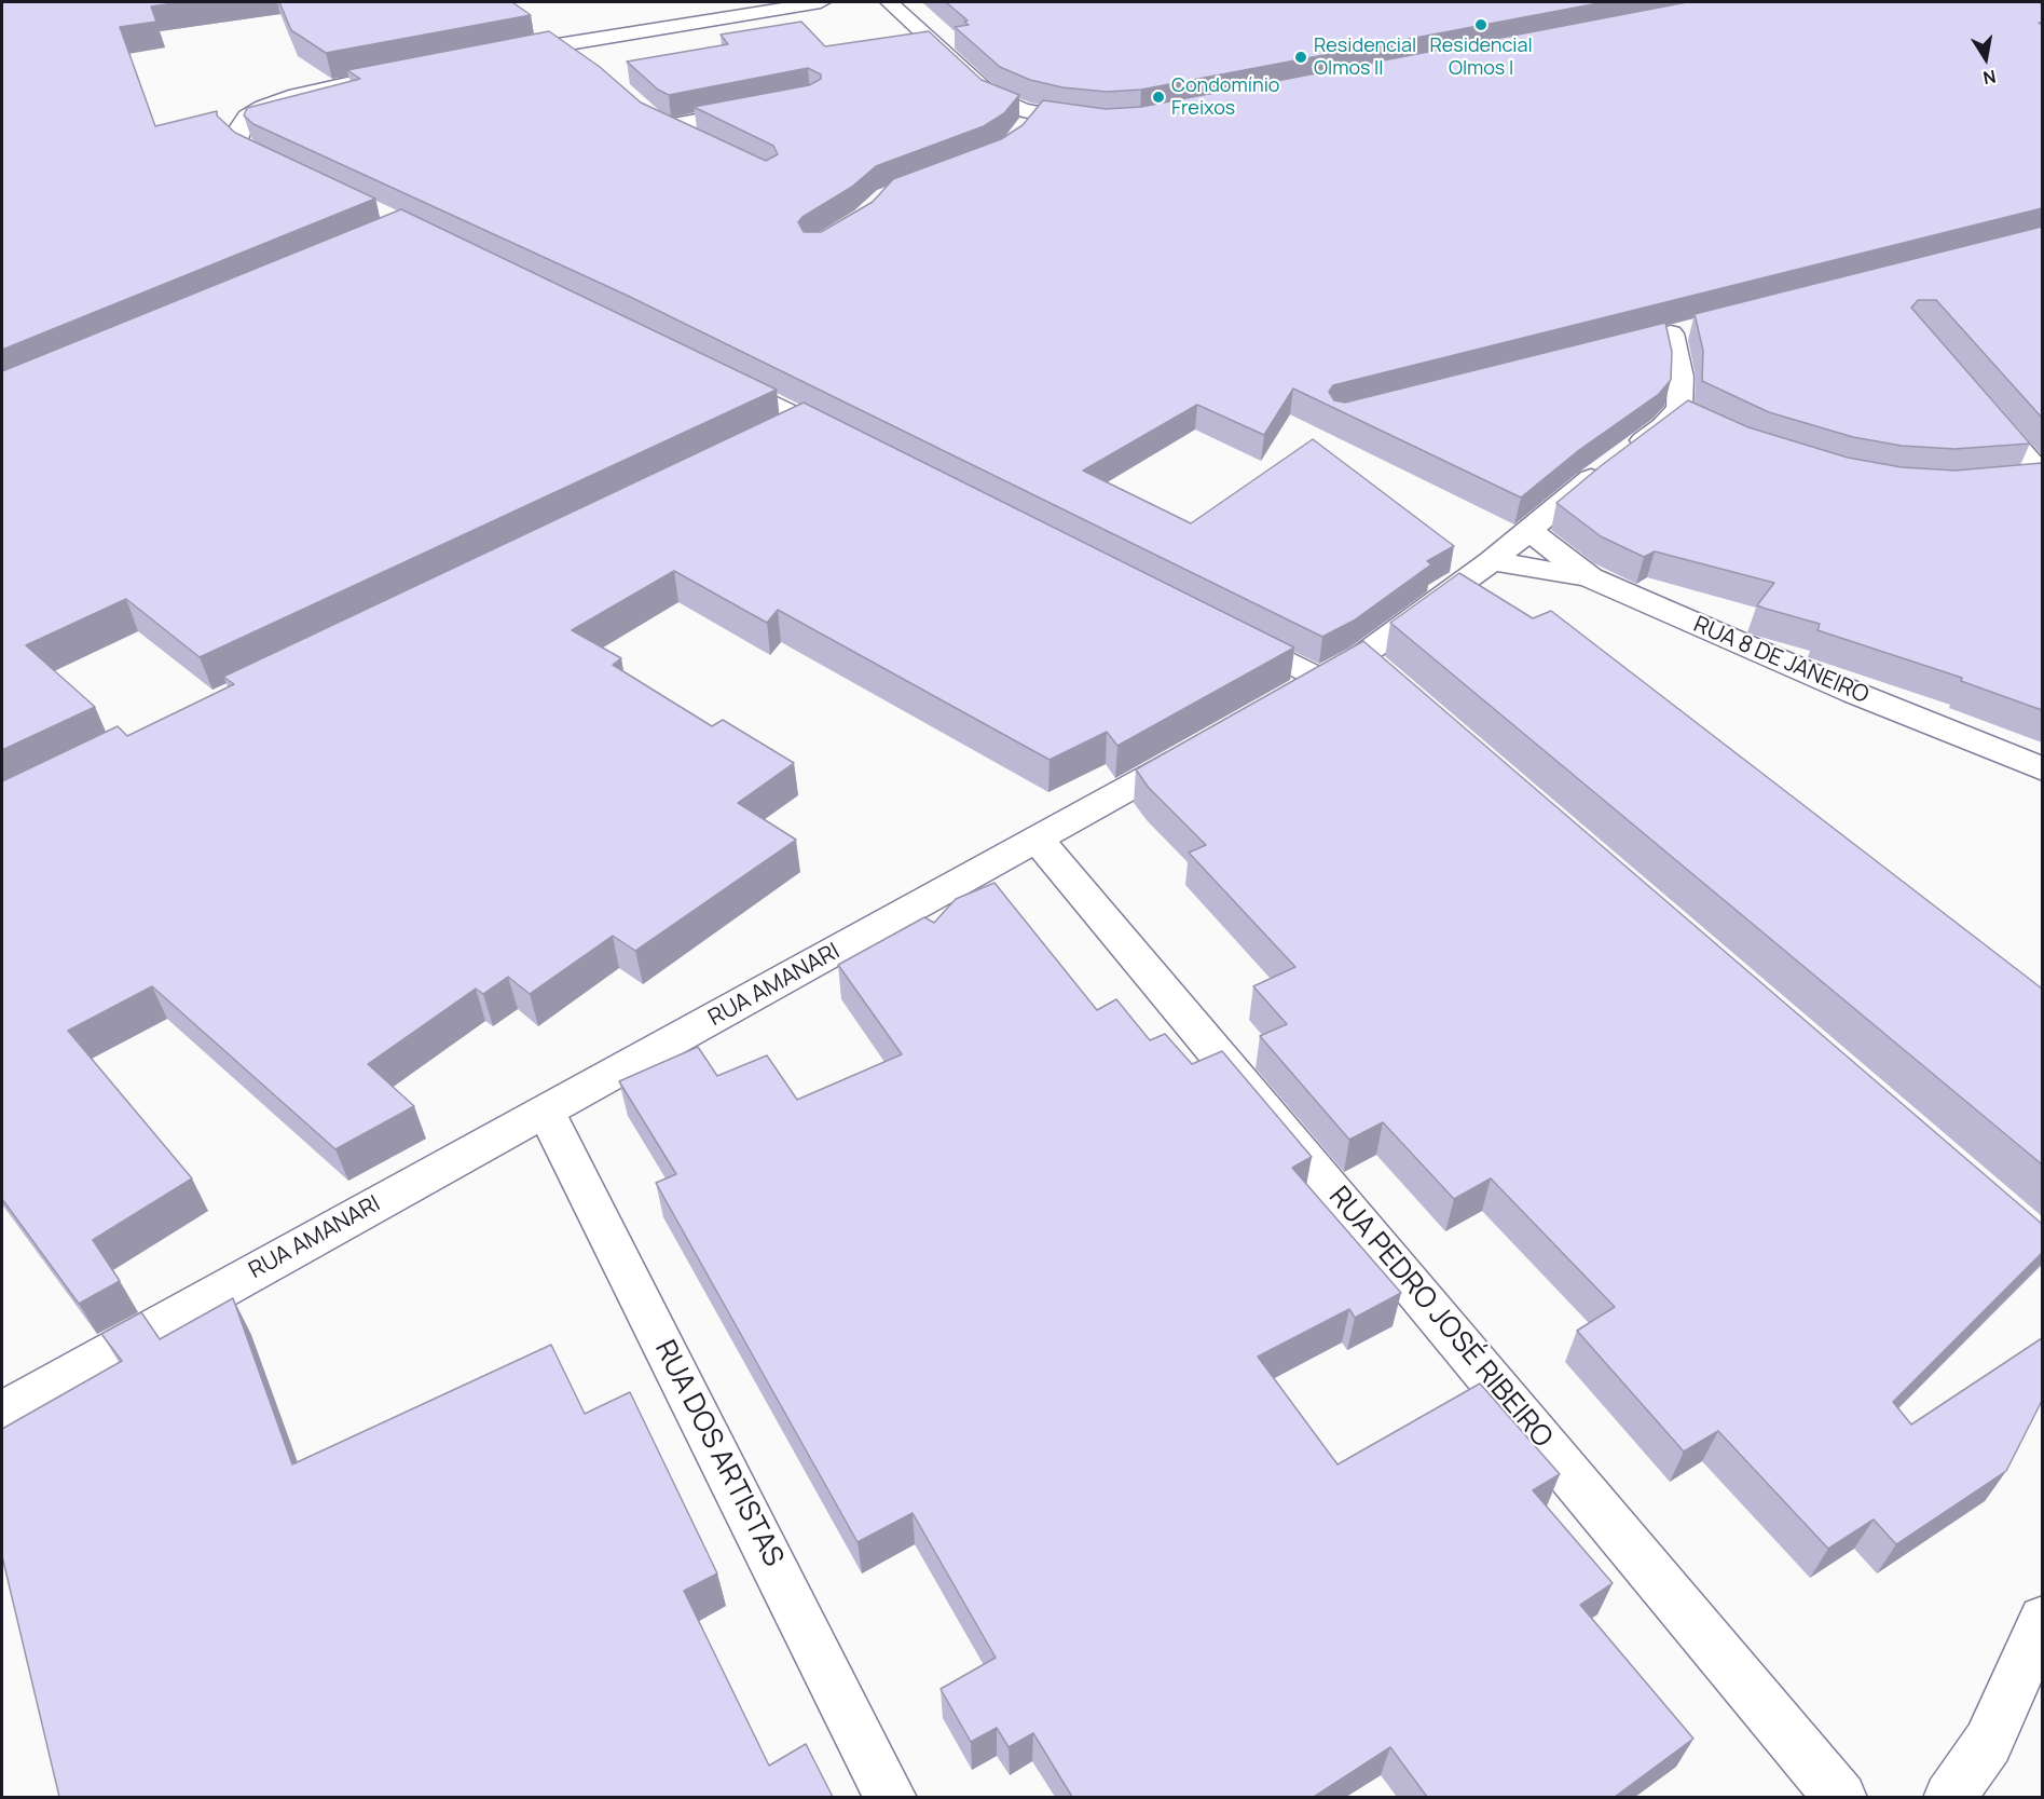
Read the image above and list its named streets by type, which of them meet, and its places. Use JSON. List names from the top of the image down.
{
  "streets": {
    "street": [
      "RUA 8 DE JANEIRO",
      "RUA AMANARI",
      "RUA PEDRO JOSÉ RIBEIRO",
      "RUA DOS ARTISTAS"
    ]
  },
  "crossings": [
    ["RUA AMANARI", "RUA PEDRO JOSÉ RIBEIRO"],
    ["RUA AMANARI", "RUA DOS ARTISTAS"]
  ],
  "places": ["Residencial Olmos I", "Residencial Olmos II", "Condomínio Freixos"],
  "north": "bottom"
}
